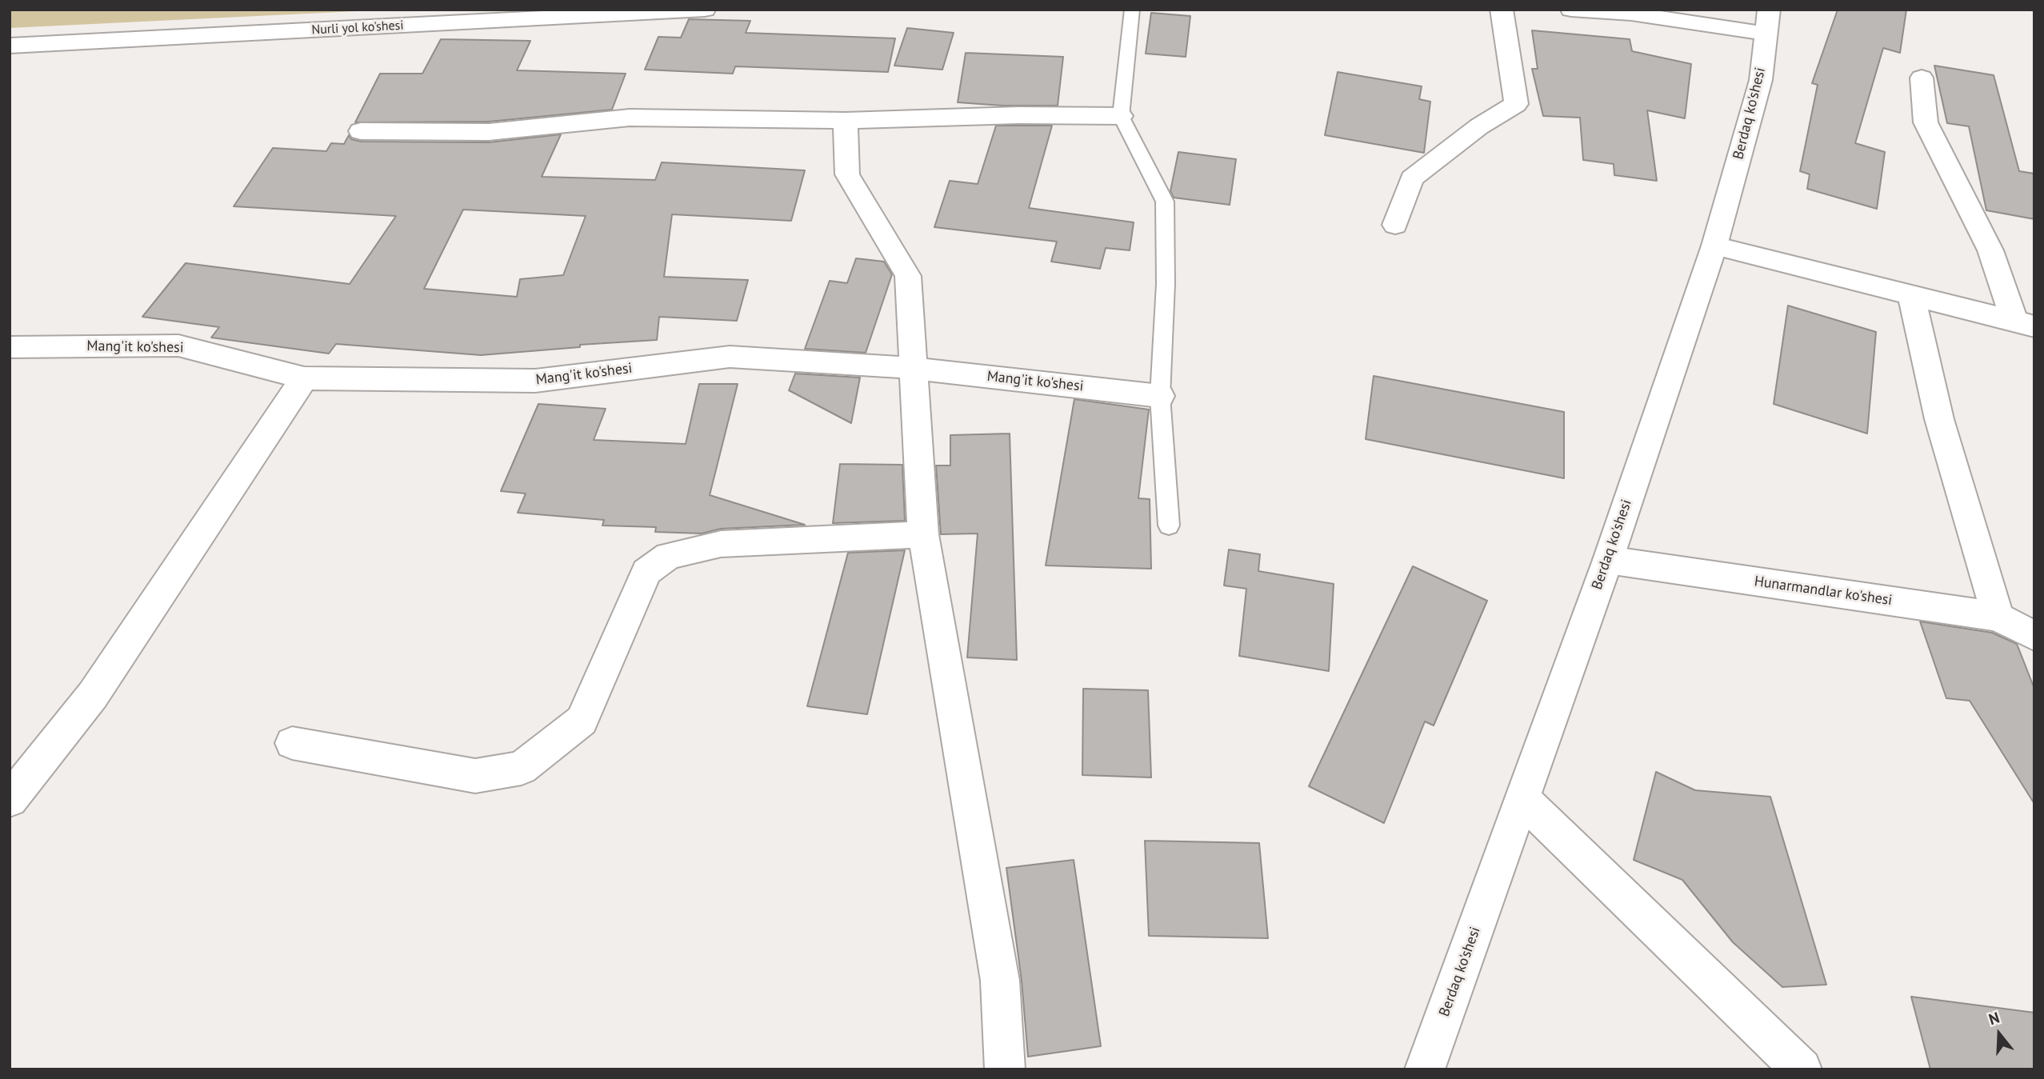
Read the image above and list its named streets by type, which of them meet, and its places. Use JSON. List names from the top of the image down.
{
  "streets": {
    "street": [
      "Nurli yol ko'shesi",
      "Berdaq ko'shesi",
      "Mang'it ko'shesi",
      "Hunarmandlar ko'shesi"
    ]
  },
  "crossings": [
    ["Berdaq ko'shesi", "Hunarmandlar ko'shesi"]
  ],
  "north": "top"
}
